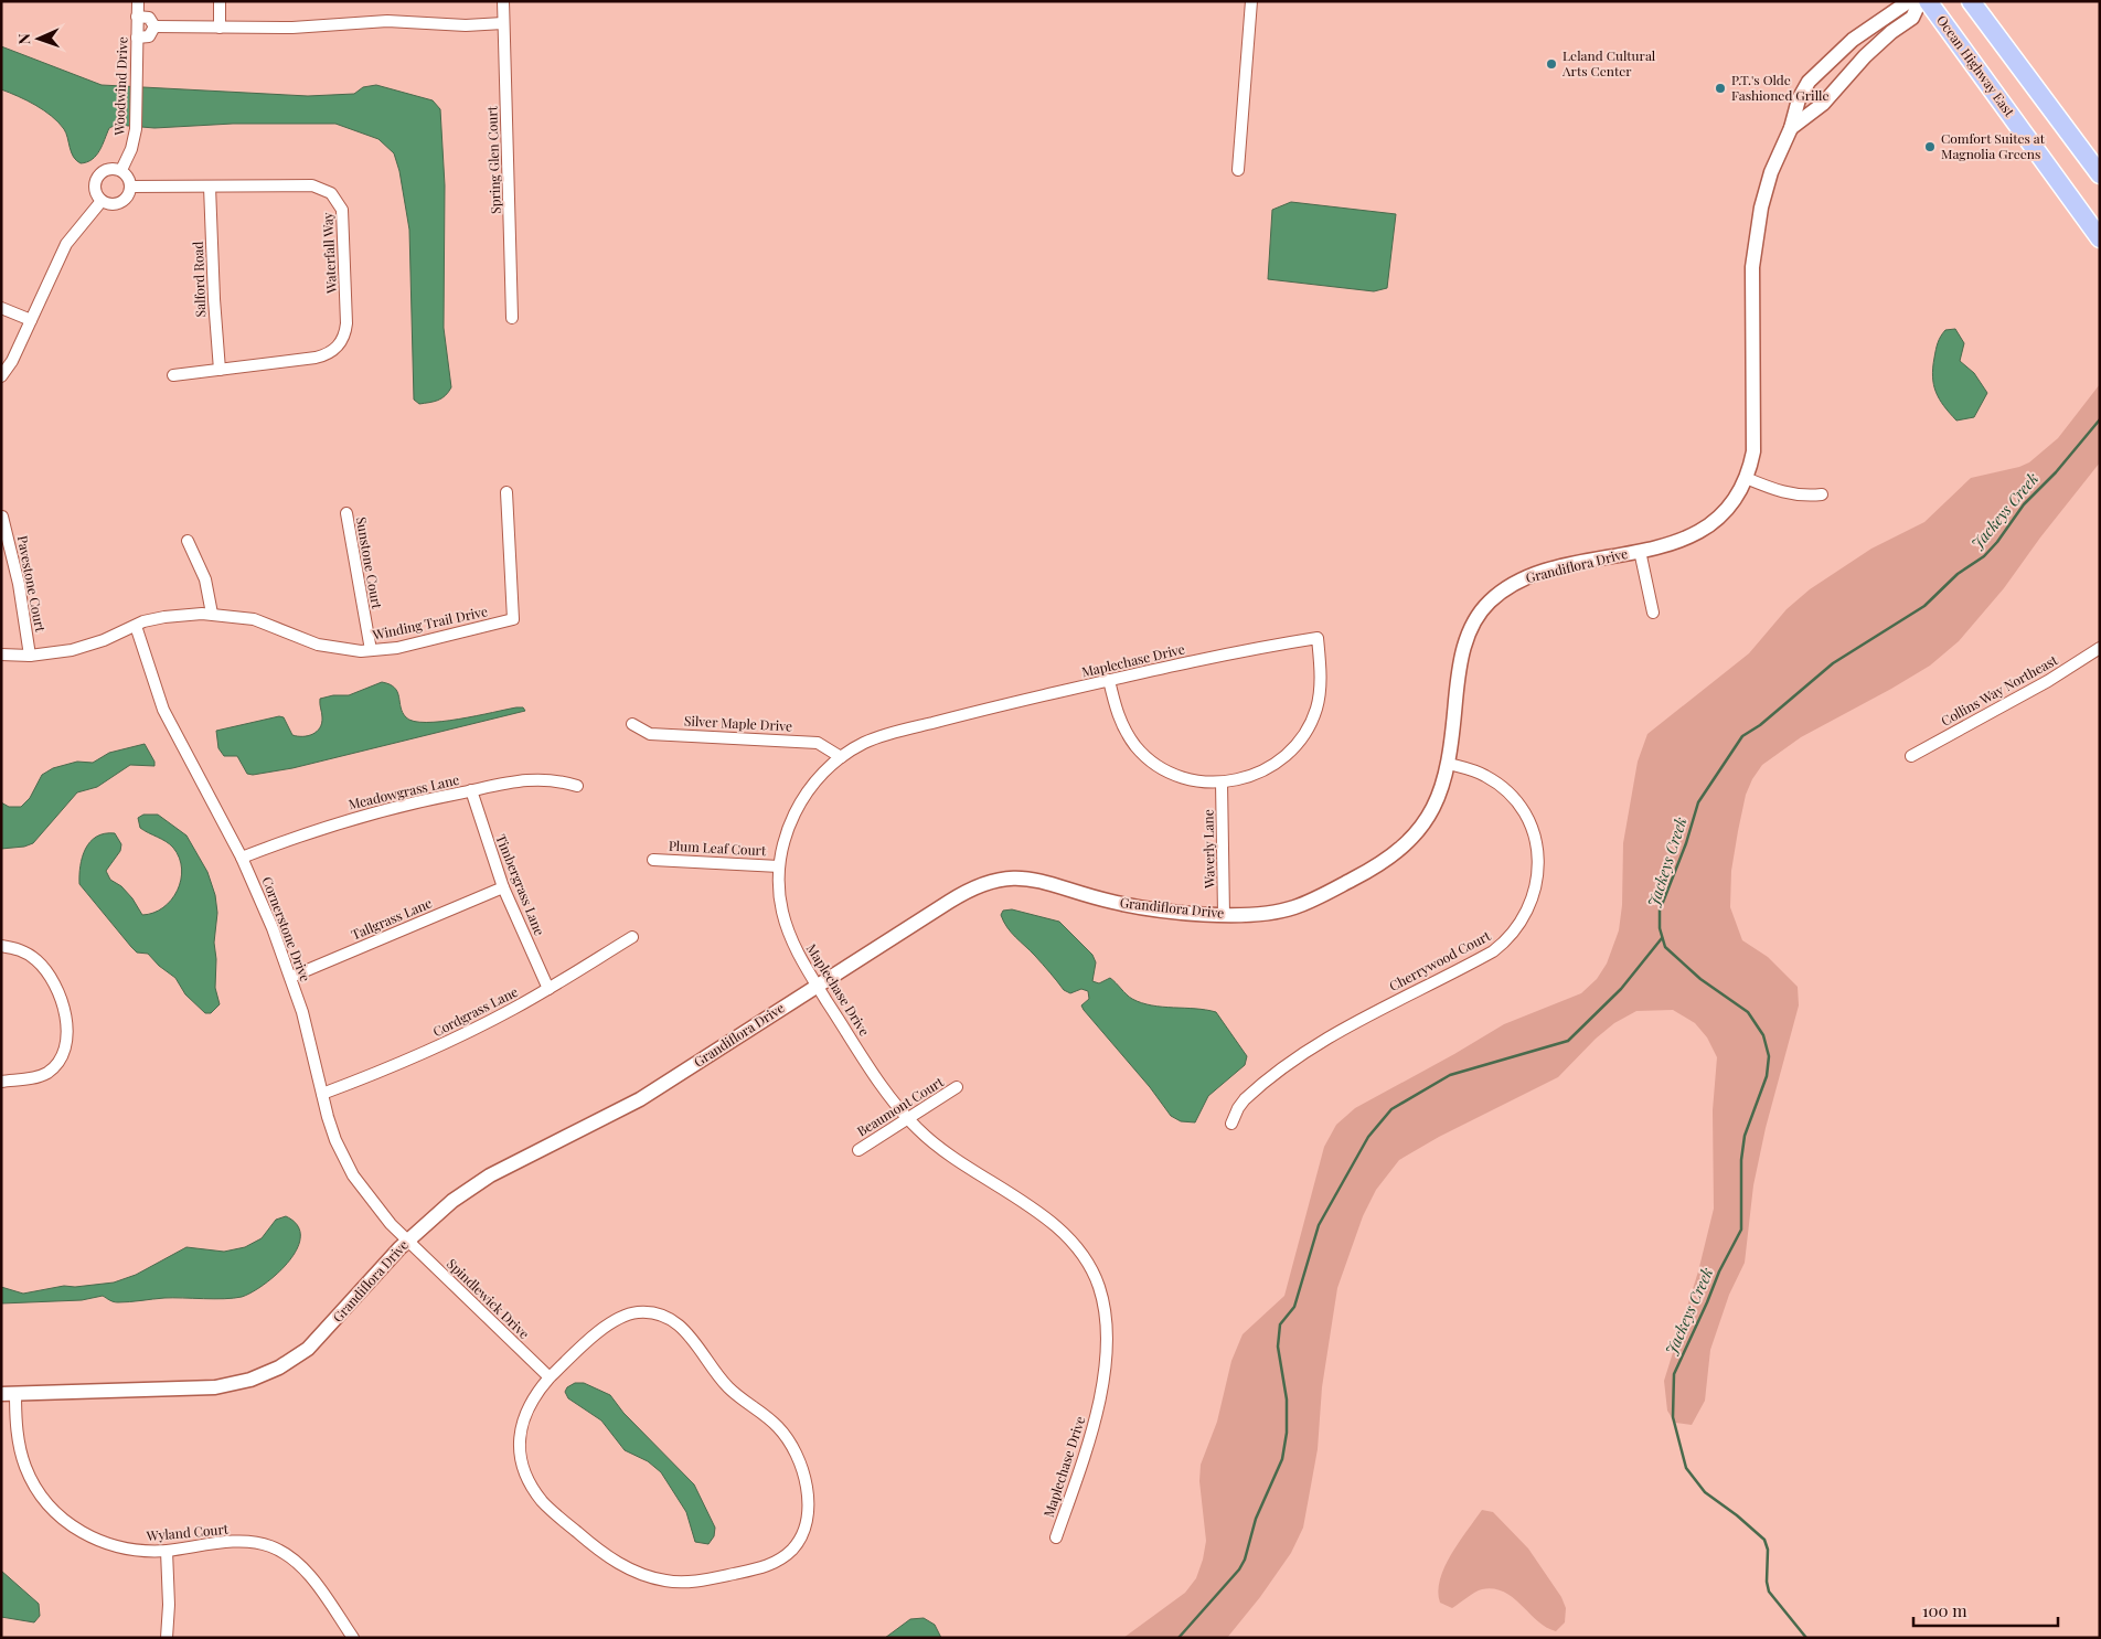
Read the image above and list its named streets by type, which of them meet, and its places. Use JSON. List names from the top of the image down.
{
  "streets": {
    "highway": ["Ocean Highway East"],
    "street": [
      "Woodwind Drive",
      "Spring Glen Court",
      "Waterfall Way",
      "Salford Road",
      "Sunstone Court",
      "Grandiflora Drive",
      "Pavestone Court",
      "Winding Trail Drive",
      "Maplechase Drive",
      "Collins Way Northeast",
      "Silver Maple Drive",
      "Meadowgrass Lane",
      "Plum Leaf Court",
      "Waverly Lane",
      "Timbergrass Lane",
      "Tallgrass Lane",
      "Cornerstone Drive",
      "Cherrywood Court",
      "Cordgrass Lane",
      "Beaumont Court",
      "Spindlewick Drive",
      "Wyland Court"
    ]
  },
  "crossings": [
    ["Woodwind Drive", "Waterfall Way"],
    ["Waterfall Way", "Salford Road"],
    ["Sunstone Court", "Winding Trail Drive"],
    ["Grandiflora Drive", "Maplechase Drive"],
    ["Grandiflora Drive", "Waverly Lane"],
    ["Grandiflora Drive", "Cornerstone Drive"],
    ["Grandiflora Drive", "Cherrywood Court"],
    ["Grandiflora Drive", "Spindlewick Drive"],
    ["Grandiflora Drive", "Wyland Court"],
    ["Pavestone Court", "Winding Trail Drive"],
    ["Winding Trail Drive", "Cornerstone Drive"],
    ["Maplechase Drive", "Silver Maple Drive"],
    ["Maplechase Drive", "Plum Leaf Court"],
    ["Maplechase Drive", "Waverly Lane"],
    ["Maplechase Drive", "Beaumont Court"],
    ["Meadowgrass Lane", "Timbergrass Lane"],
    ["Meadowgrass Lane", "Cornerstone Drive"],
    ["Timbergrass Lane", "Tallgrass Lane"],
    ["Timbergrass Lane", "Cordgrass Lane"],
    ["Tallgrass Lane", "Cornerstone Drive"],
    ["Cornerstone Drive", "Cordgrass Lane"],
    ["Cornerstone Drive", "Spindlewick Drive"]
  ],
  "water": ["Jackeys Creek"],
  "places": ["Leland Cultural Arts Center", "P.T.'s Olde Fashioned Grille", "Comfort Suites at Magnolia Greens"],
  "scale_bar": "100 m",
  "north": "left"
}
